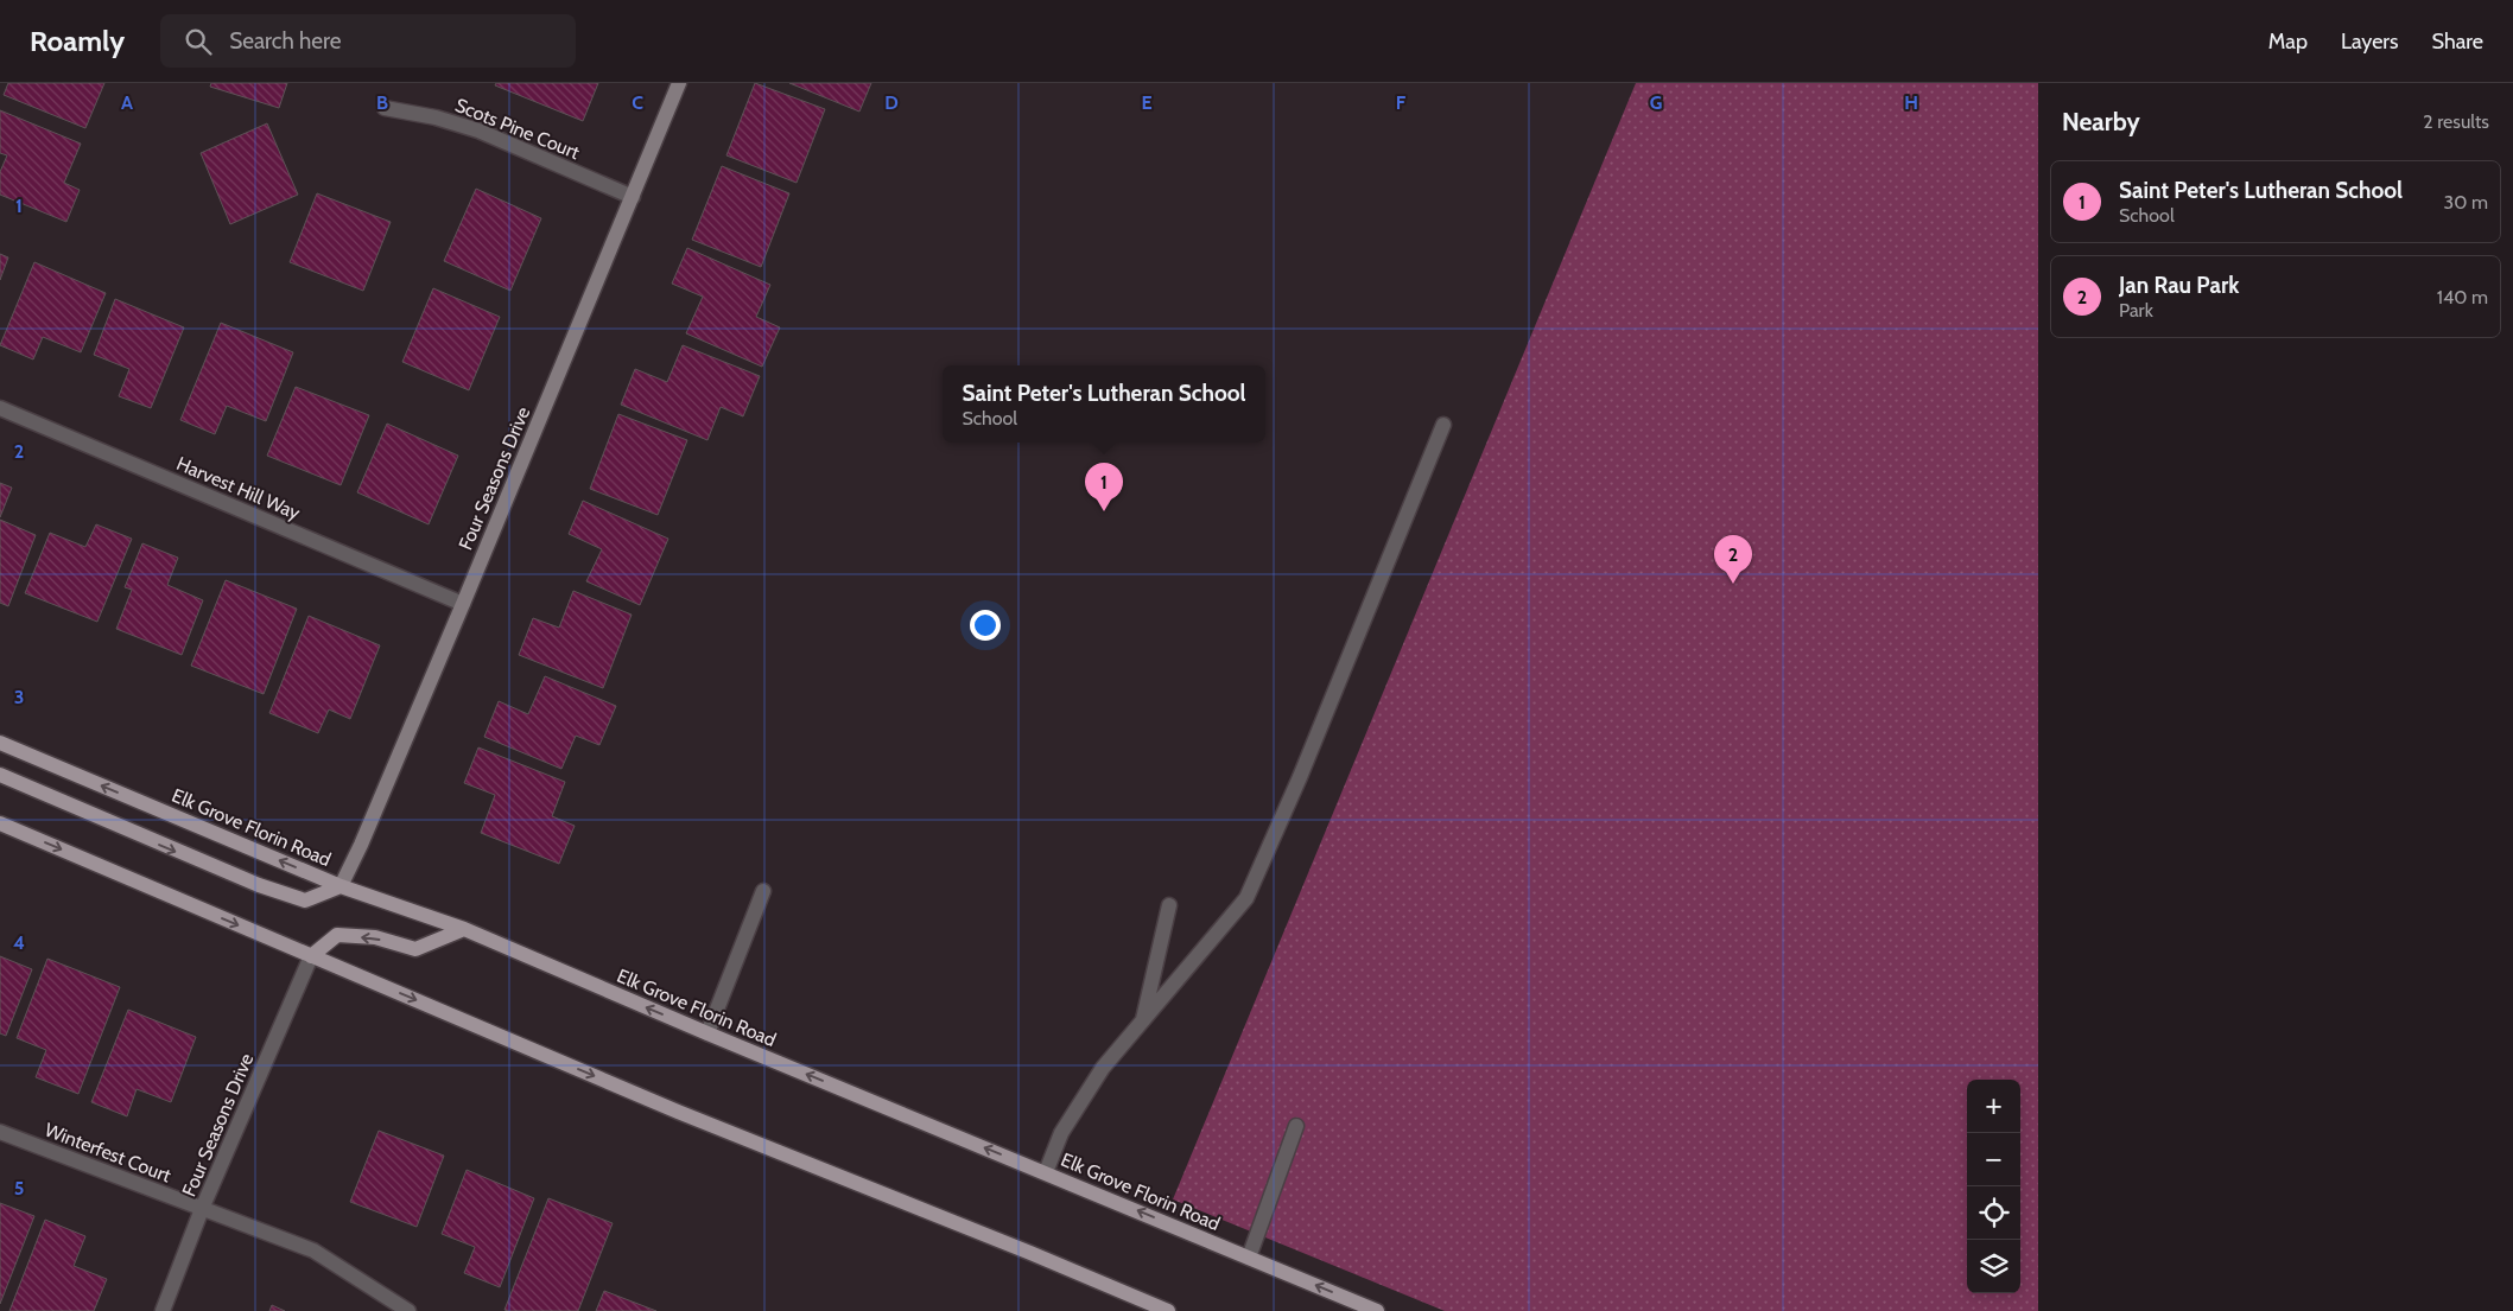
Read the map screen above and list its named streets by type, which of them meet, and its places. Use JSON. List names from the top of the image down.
{
  "streets": {
    "main road": ["Elk Grove Florin Road"],
    "street": [
      "Scots Pine Court",
      "Four Seasons Drive",
      "Harvest Hill Way",
      "Winterfest Court"
    ]
  },
  "crossings": [
    ["Scots Pine Court", "Four Seasons Drive"],
    ["Four Seasons Drive", "Harvest Hill Way"],
    ["Four Seasons Drive", "Elk Grove Florin Road"],
    ["Four Seasons Drive", "Winterfest Court"]
  ],
  "page": {
    "header": "Roamly",
    "search": "Search here",
    "nav": ["Map", "Layers", "Share"],
    "heading": ["Nearby", "2 results"],
    "list": [
      {
        "mark": "1",
        "name": "Saint Peter's Lutheran School",
        "note": "School",
        "value": "30 m"
      },
      {
        "mark": "2",
        "name": "Jan Rau Park",
        "note": "Park",
        "value": "140 m"
      }
    ],
    "popup": ["Saint Peter's Lutheran School", "School"],
    "pins": ["1", "2"],
    "map_buttons": ["+", "−"]
  },
  "grid": {
    "columns": [
      "A",
      "B",
      "C",
      "D",
      "E",
      "F",
      "G",
      "H"
    ],
    "rows": [
      "1",
      "2",
      "3",
      "4",
      "5"
    ]
  }
}
